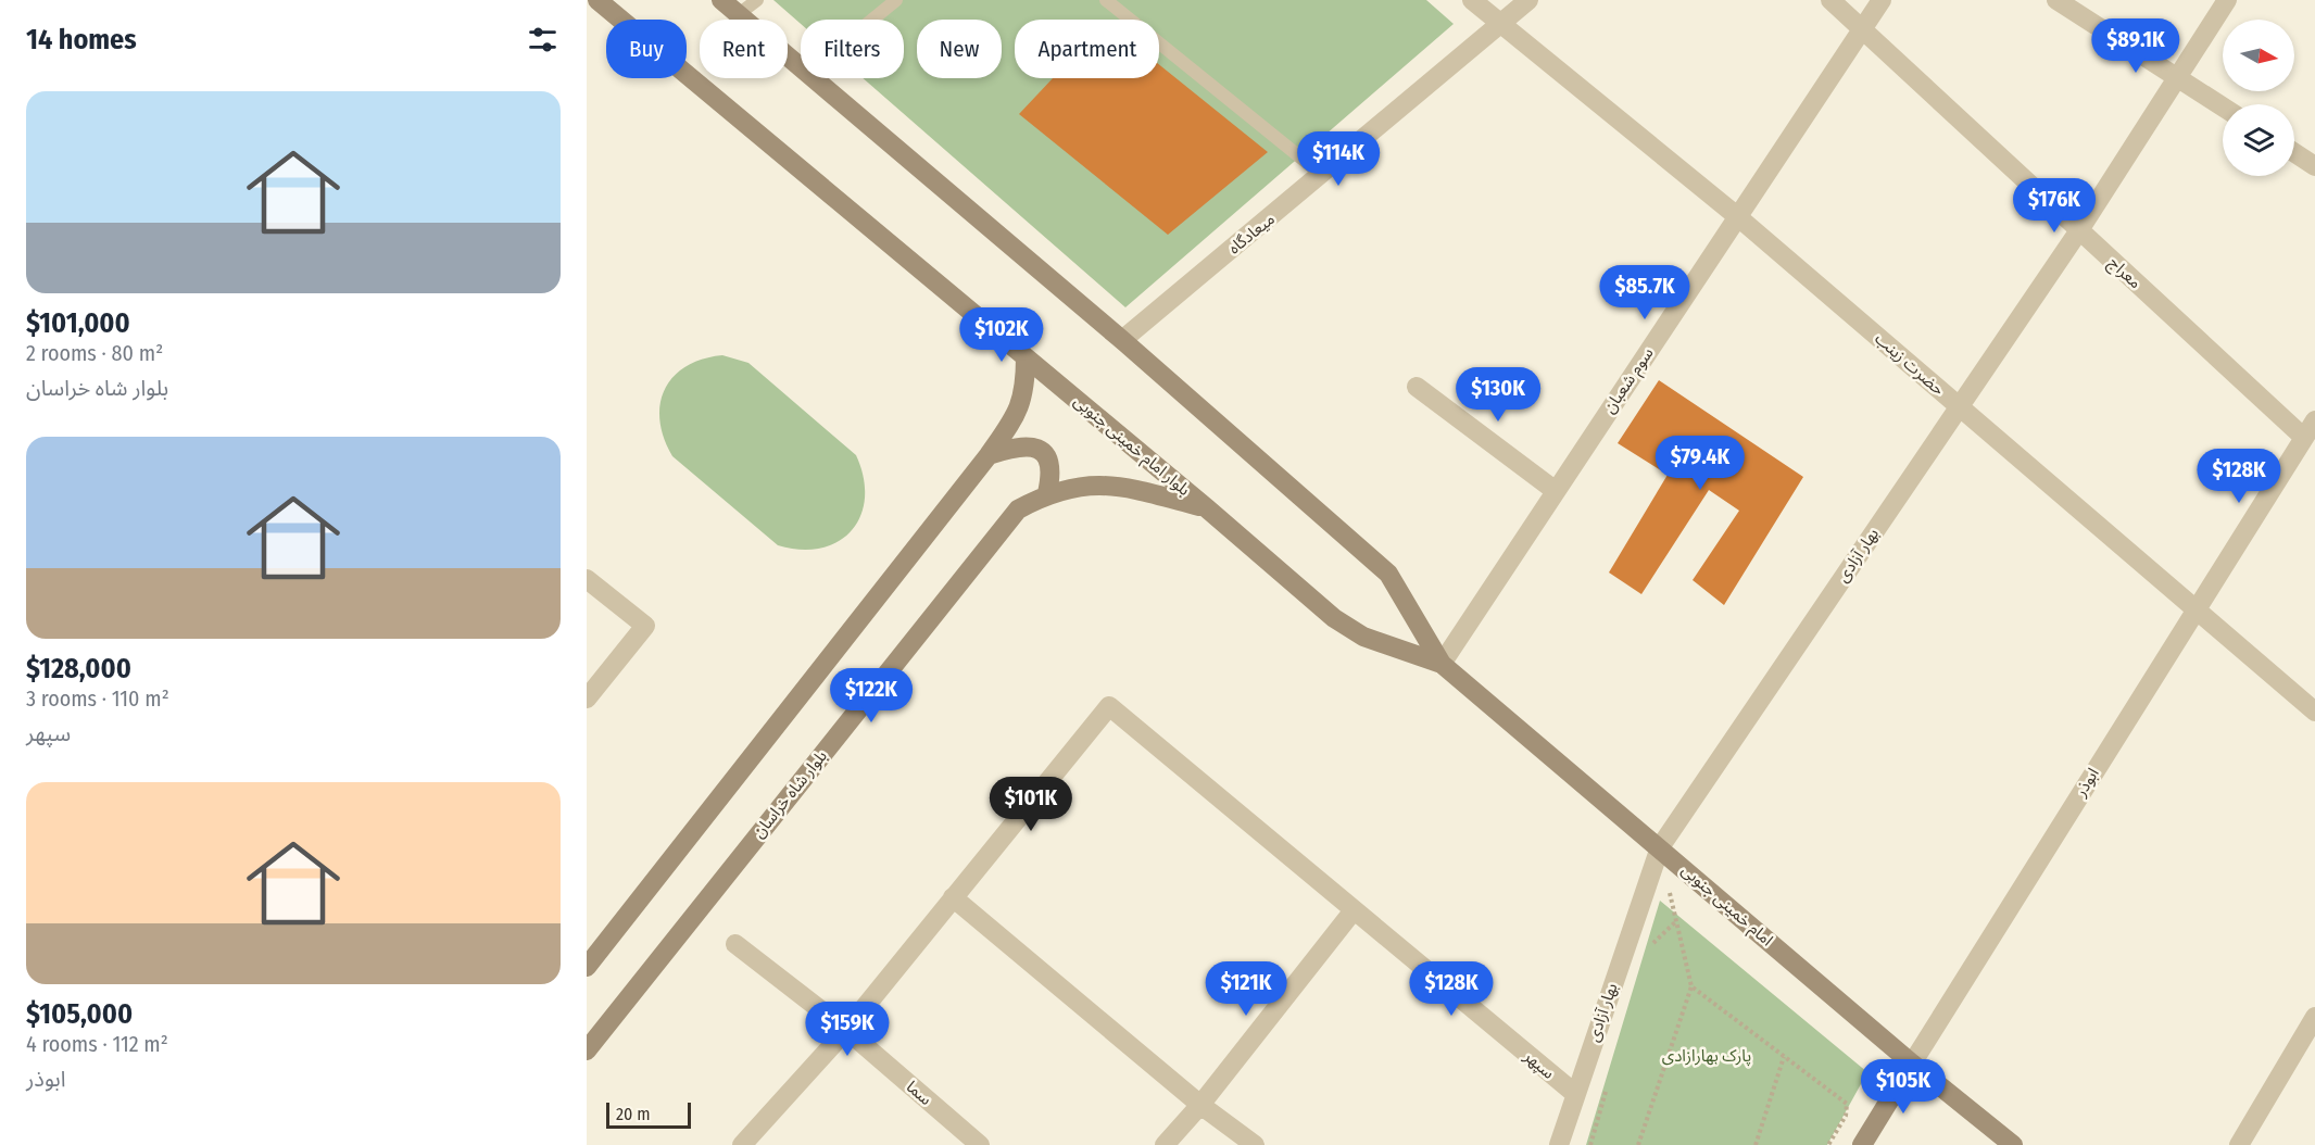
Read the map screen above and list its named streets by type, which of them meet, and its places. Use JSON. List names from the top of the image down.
{
  "streets": {
    "main road": [
      "بلوار امام خمینی جنوبی",
      "ابوذر",
      "بلوار شاه خراسان",
      "امام خمینی جنوبی"
    ],
    "street": [
      "میعادگاه",
      "معراج",
      "حضرت زینب",
      "سوم شعبان",
      "بهار آزادی",
      "سپهر",
      "سما"
    ]
  },
  "crossings": [
    ["میعادگاه", "حضرت زینب"],
    ["معراج", "سوم شعبان"],
    ["معراج", "بهار آزادی"],
    ["معراج", "ابوذر"],
    ["حضرت زینب", "سوم شعبان"],
    ["حضرت زینب", "بهار آزادی"],
    ["حضرت زینب", "ابوذر"],
    ["سوم شعبان", "بلوار امام خمینی جنوبی"],
    ["سوم شعبان", "امام خمینی جنوبی"],
    ["بلوار امام خمینی جنوبی", "بلوار شاه خراسان"],
    ["بلوار امام خمینی جنوبی", "امام خمینی جنوبی"],
    ["بهار آزادی", "امام خمینی جنوبی"],
    ["بهار آزادی", "سپهر"],
    ["ابوذر", "امام خمینی جنوبی"]
  ],
  "parks": ["پارک بهارازادی"],
  "scale_bar": "20 m",
  "north": "right",
  "page": {
    "heading": "14 homes",
    "price": [
      "$89.1K",
      "$114K",
      "$176K",
      "$85.7K",
      "$102K",
      "$130K",
      "$79.4K",
      "$128K",
      "$122K",
      "$101K",
      "$121K",
      "$128K",
      "$159K",
      "$105K"
    ],
    "chip": [
      "Buy",
      "Rent",
      "Filters",
      "New",
      "Apartment"
    ],
    "list": [
      {
        "name": "$101,000",
        "note": "2 rooms · 80 m² · بلوار شاه خراسان"
      },
      {
        "name": "$128,000",
        "note": "3 rooms · 110 m² · سپهر"
      },
      {
        "name": "$105,000",
        "note": "4 rooms · 112 m² · ابوذر"
      }
    ],
    "scale": "20 m"
  }
}
